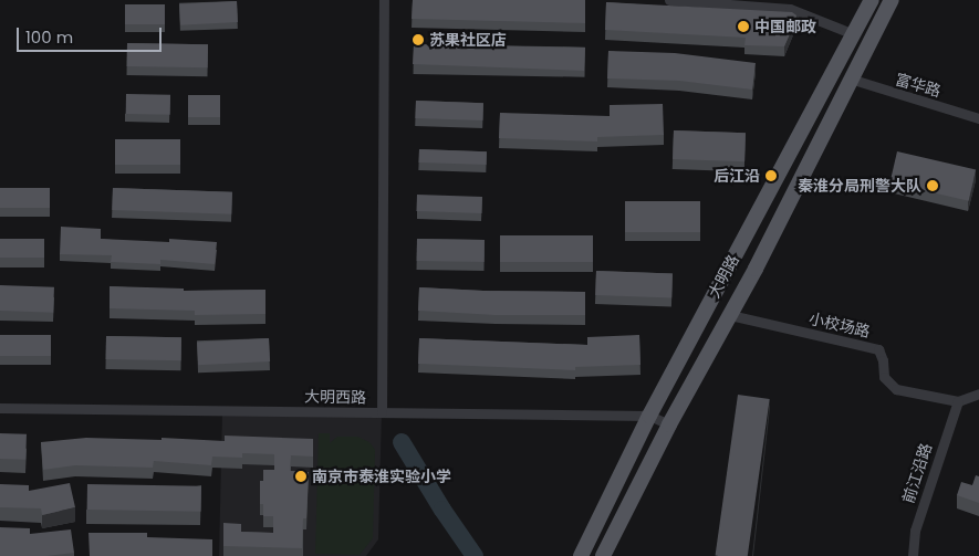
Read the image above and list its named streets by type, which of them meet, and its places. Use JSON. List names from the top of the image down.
{
  "streets": {
    "main road": ["大明路"],
    "street": [
      "富华路",
      "小校场路",
      "大明西路",
      "前江沿路"
    ]
  },
  "crossings": [
    ["大明路", "大明西路"],
    ["小校场路", "前江沿路"]
  ],
  "places": [
    "中国邮政",
    "苏果社区店",
    "后江沿",
    "秦淮分局刑警大队",
    "南京市泰淮实验小学"
  ],
  "scale_bar": "100 m"
}
